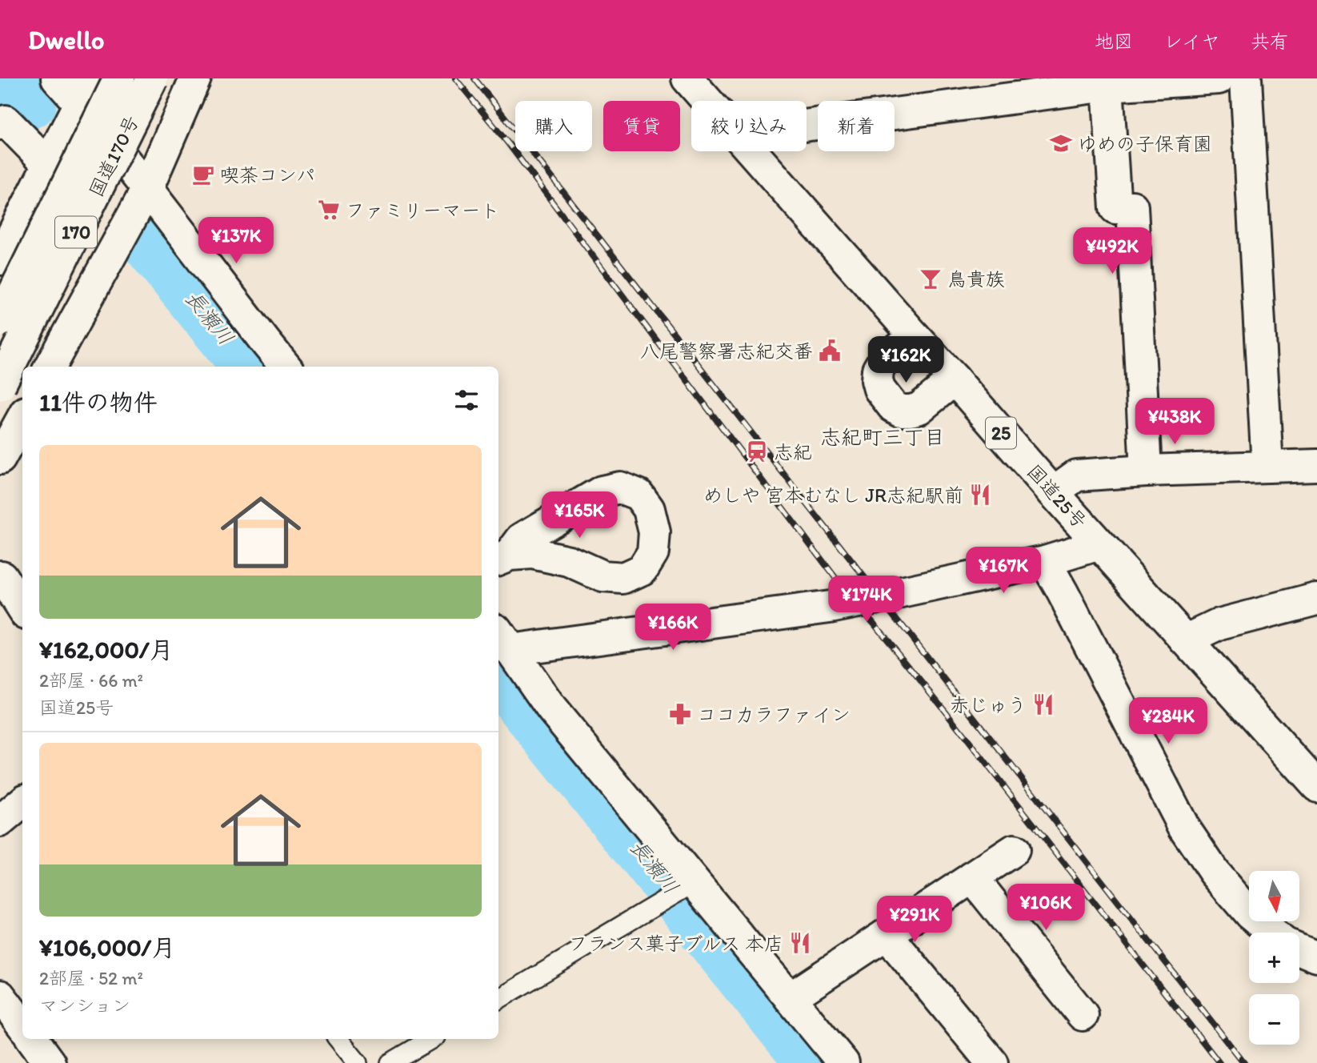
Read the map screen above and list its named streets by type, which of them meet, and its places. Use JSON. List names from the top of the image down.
{
  "streets": {
    "main road": [
      "国道170号",
      "170",
      "25",
      "国道25号"
    ]
  },
  "districts": ["志紀町三丁目"],
  "water": ["長瀬川"],
  "places": {
    "school or university": ["ゆめの子保育園"],
    "cafe": ["喫茶コンパ"],
    "supermarket": ["ファミリーマート"],
    "bar": ["鳥貴族"],
    "public building": ["八尾警察署志紀交番"],
    "station": ["志紀"],
    "restaurant": ["めしや 宮本むなし JR志紀駅前", "赤じゅう", "フランス菓子ブルス 本店"],
    "pharmacy": ["ココカラファイン"]
  },
  "north": "bottom",
  "page": {
    "header": "Dwello",
    "nav": ["地図", "レイヤ", "共有"],
    "chip": [
      "購入",
      "賃貸",
      "絞り込み",
      "新着"
    ],
    "price": [
      "¥137K",
      "¥492K",
      "¥162K",
      "¥438K",
      "¥165K",
      "¥167K",
      "¥174K",
      "¥166K",
      "¥284K",
      "¥106K",
      "¥291K"
    ],
    "heading": "11件の物件",
    "list": [
      {
        "name": "¥162,000/月",
        "note": "2部屋 · 66 m² · 国道25号"
      },
      {
        "name": "¥106,000/月",
        "note": "2部屋 · 52 m² · マンション"
      }
    ],
    "map_buttons": ["+", "−"]
  }
}
